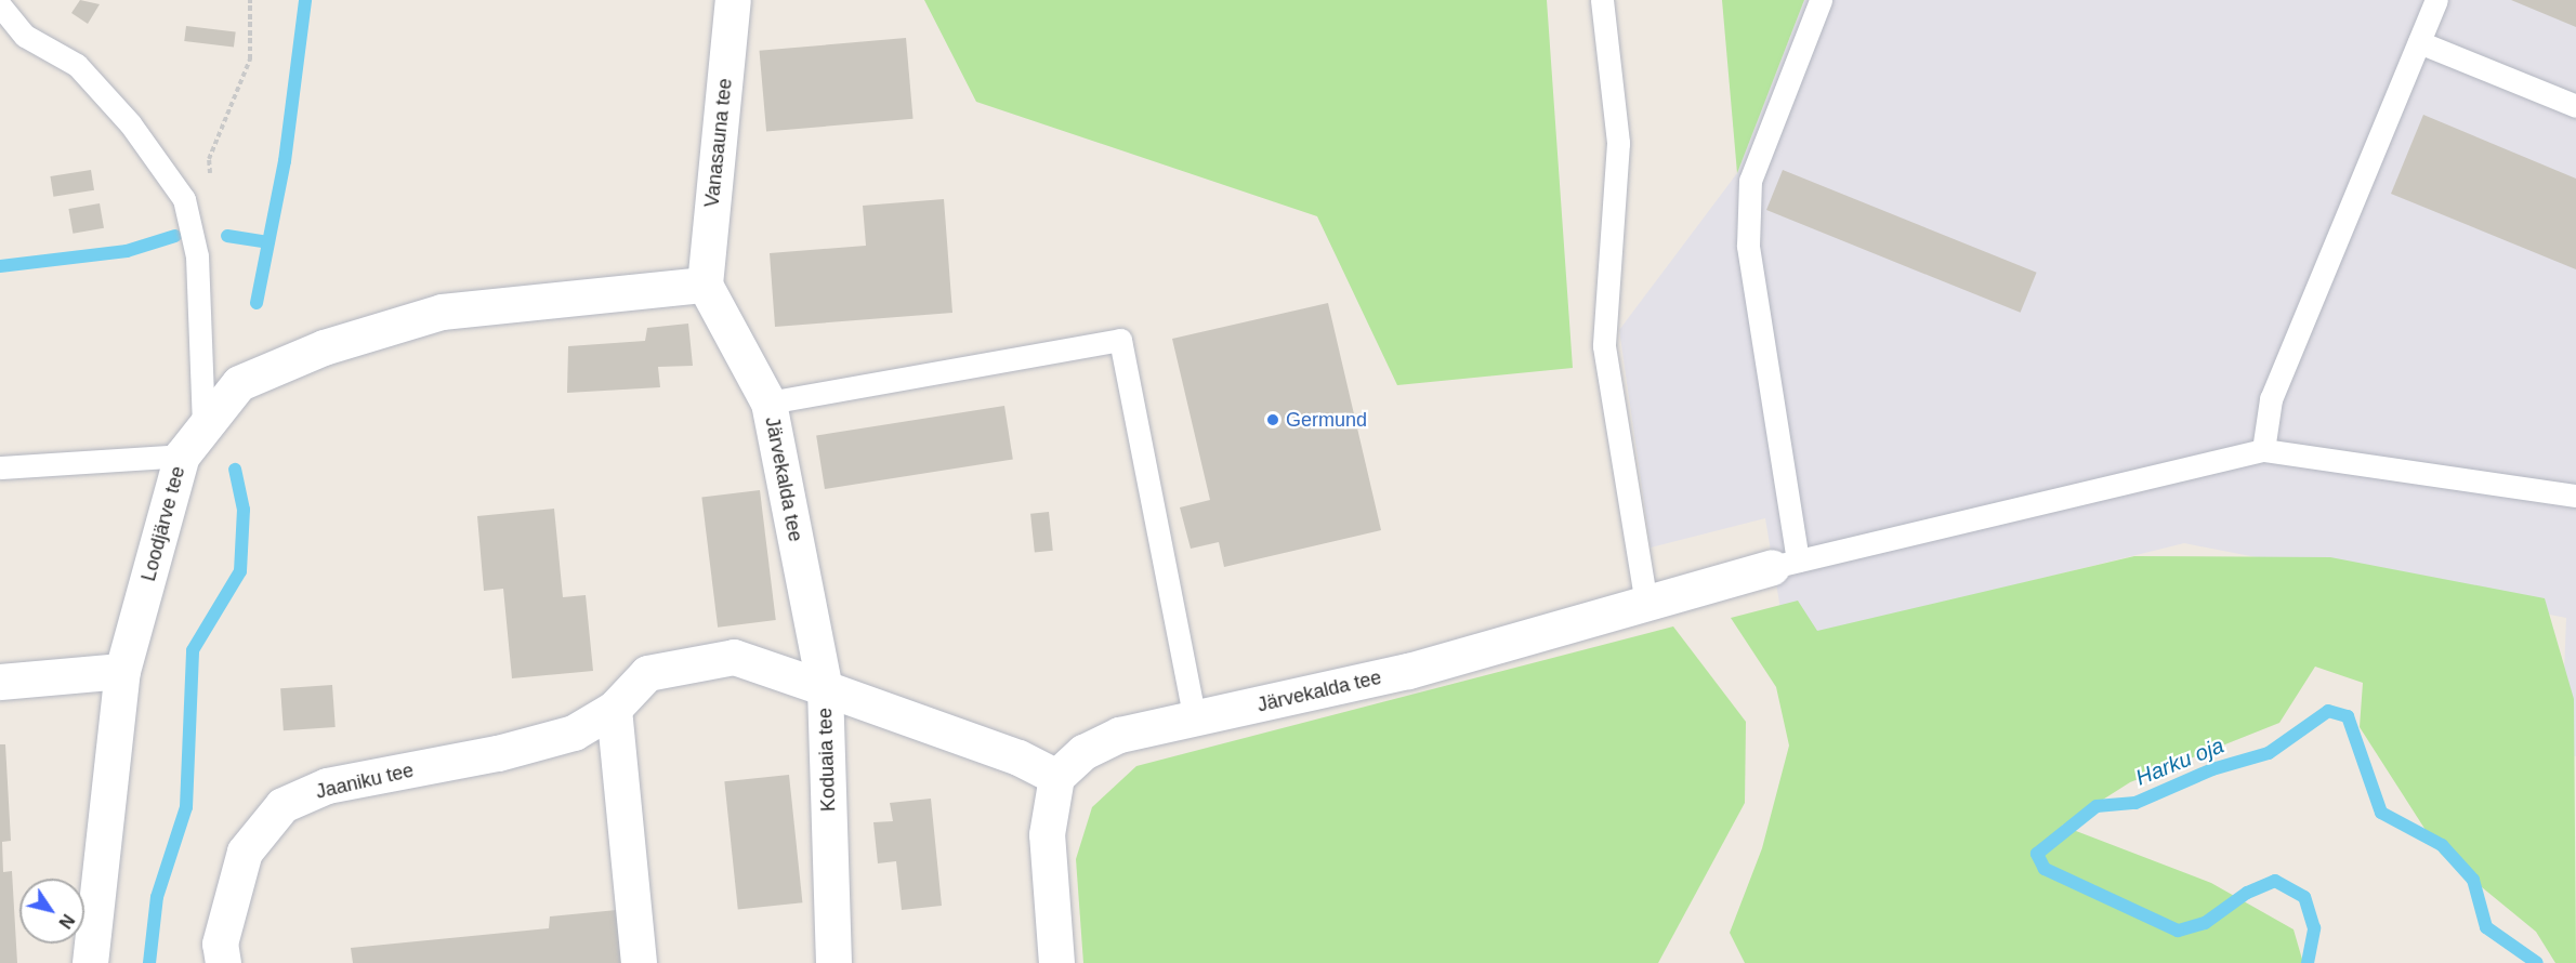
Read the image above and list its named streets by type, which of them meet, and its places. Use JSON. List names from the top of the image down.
{
  "streets": {
    "street": [
      "Vanasauna tee",
      "Järvekalda tee",
      "Loodjärve tee",
      "Koduaia tee",
      "Jaaniku tee"
    ]
  },
  "crossings": [
    ["Vanasauna tee", "Järvekalda tee"],
    ["Vanasauna tee", "Loodjärve tee"],
    ["Järvekalda tee", "Loodjärve tee"],
    ["Järvekalda tee", "Koduaia tee"],
    ["Järvekalda tee", "Jaaniku tee"],
    ["Koduaia tee", "Jaaniku tee"]
  ],
  "water": ["Harku oja"],
  "places": ["Germund"],
  "north": "bottom right"
}
